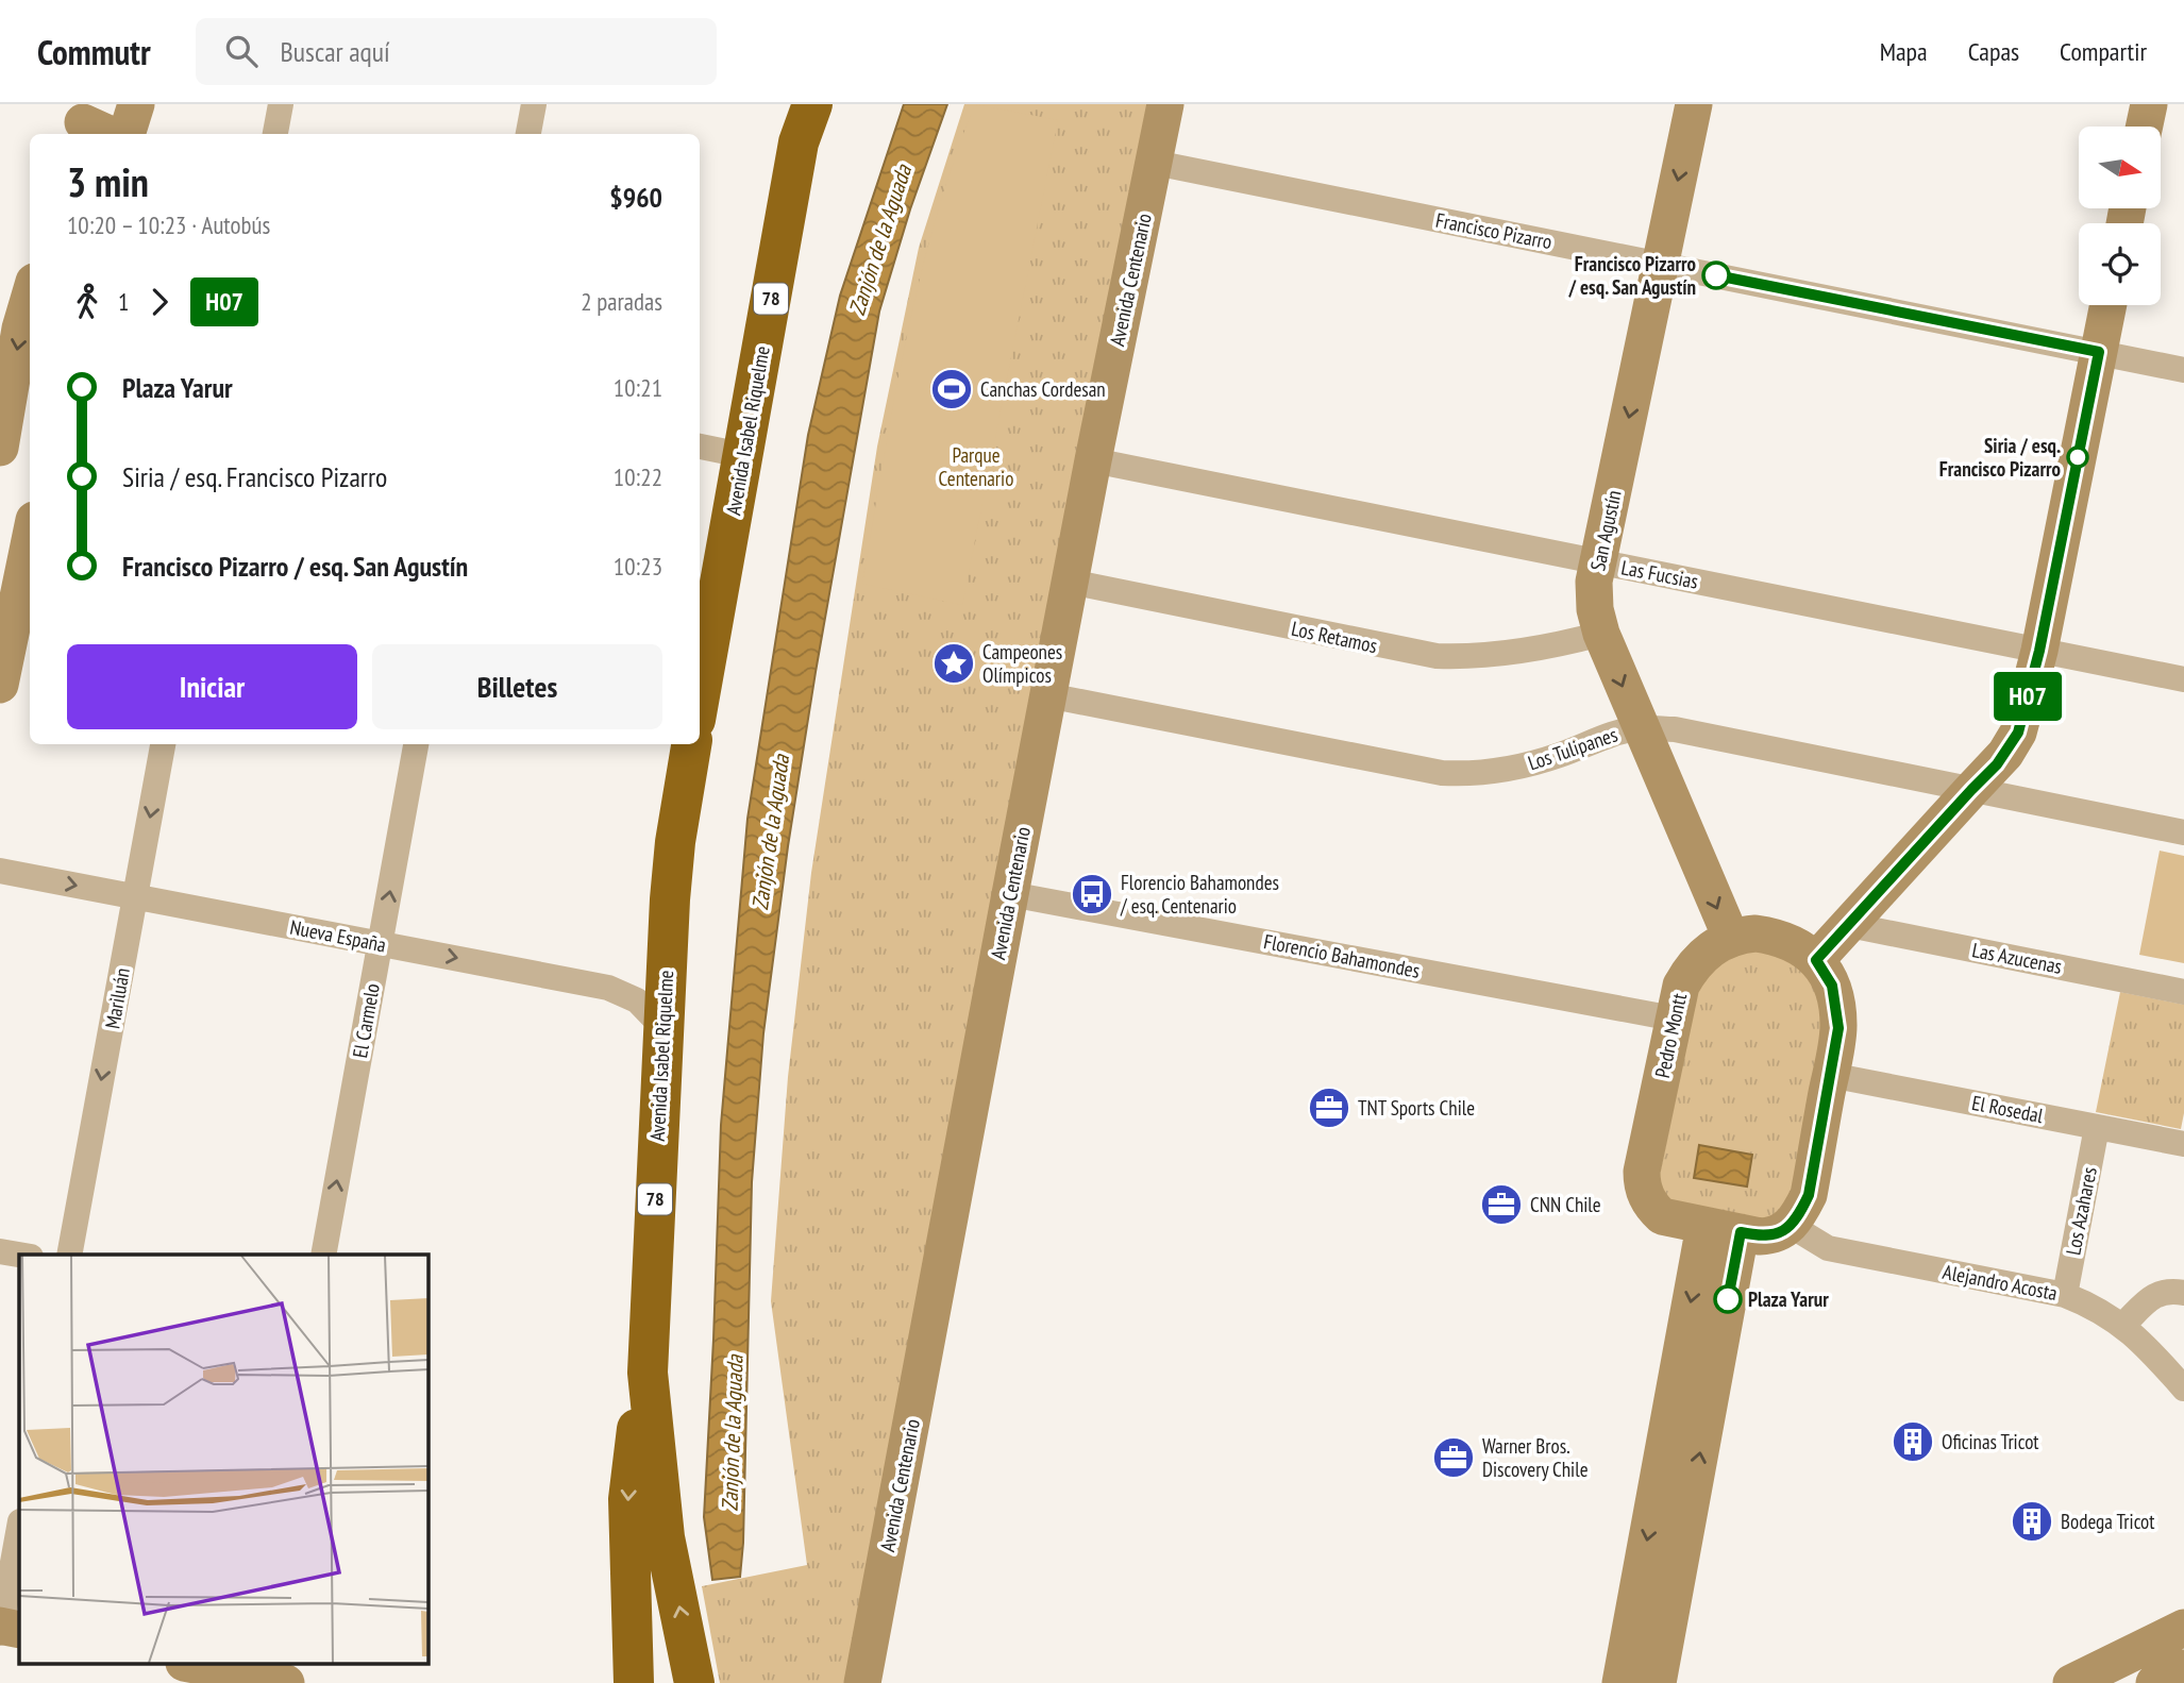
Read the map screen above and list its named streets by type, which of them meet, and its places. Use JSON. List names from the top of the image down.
{
  "streets": {
    "highway": ["78", "Avenida Isabel Riquelme"],
    "street": [
      "Francisco Pizarro",
      "Avenida Centenario",
      "San Agustín",
      "Las Fucsias",
      "Los Retamos",
      "Los Tulipanes",
      "Nueva España",
      "Florencio Bahamondes",
      "Las Azucenas",
      "Mariluán",
      "El Carmelo",
      "Pedro Montt",
      "El Rosedal",
      "Los Azahares",
      "Alejandro Acosta"
    ]
  },
  "crossings": [
    ["Francisco Pizarro", "Avenida Centenario"],
    ["Francisco Pizarro", "San Agustín"],
    ["Avenida Centenario", "Las Fucsias"],
    ["Avenida Centenario", "Los Retamos"],
    ["Avenida Centenario", "Los Tulipanes"],
    ["Avenida Centenario", "Florencio Bahamondes"],
    ["Avenida Isabel Riquelme", "Nueva España"],
    ["San Agustín", "Las Fucsias"],
    ["San Agustín", "Los Retamos"],
    ["San Agustín", "Los Tulipanes"],
    ["San Agustín", "Pedro Montt"],
    ["Nueva España", "Mariluán"],
    ["Nueva España", "El Carmelo"],
    ["Florencio Bahamondes", "Pedro Montt"],
    ["Pedro Montt", "El Rosedal"],
    ["Pedro Montt", "Alejandro Acosta"],
    ["El Rosedal", "Los Azahares"],
    ["Los Azahares", "Alejandro Acosta"]
  ],
  "one_way": [
    "San Agustín",
    "Nueva España",
    "Mariluán",
    "El Carmelo"
  ],
  "water": ["Zanjón de la Aguada"],
  "parks": ["Parque Centenario"],
  "places": {
    "other": ["Francisco Pizarro / esq. San Agustín", "Siria / esq. Francisco Pizarro", "Plaza Yarur"],
    "sports": ["Canchas Cordesan"],
    "place": ["Campeones Olímpicos"],
    "bus stop": ["Florencio Bahamondes / esq. Centenario"],
    "office": ["TNT Sports Chile", "CNN Chile", "Warner Bros. Discovery Chile"],
    "building": ["Oficinas Tricot", "Bodega Tricot"]
  },
  "lines": ["bus line H07"],
  "north": "right",
  "page": {
    "header": "Commutr",
    "search": "Buscar aquí",
    "nav": ["Mapa", "Capas", "Compartir"],
    "on_map": "H07",
    "heading": ["3 min", "10:20 – 10:23 · Autobús", "$960"],
    "legs": ["1", "H07", "2 paradas"],
    "list": [
      {
        "name": "Plaza Yarur",
        "value": "10:21"
      },
      {
        "name": "Siria / esq. Francisco Pizarro",
        "value": "10:22"
      },
      {
        "name": "Francisco Pizarro / esq. San Agustín",
        "value": "10:23"
      }
    ],
    "buttons": ["Iniciar", "Billetes"]
  }
}
